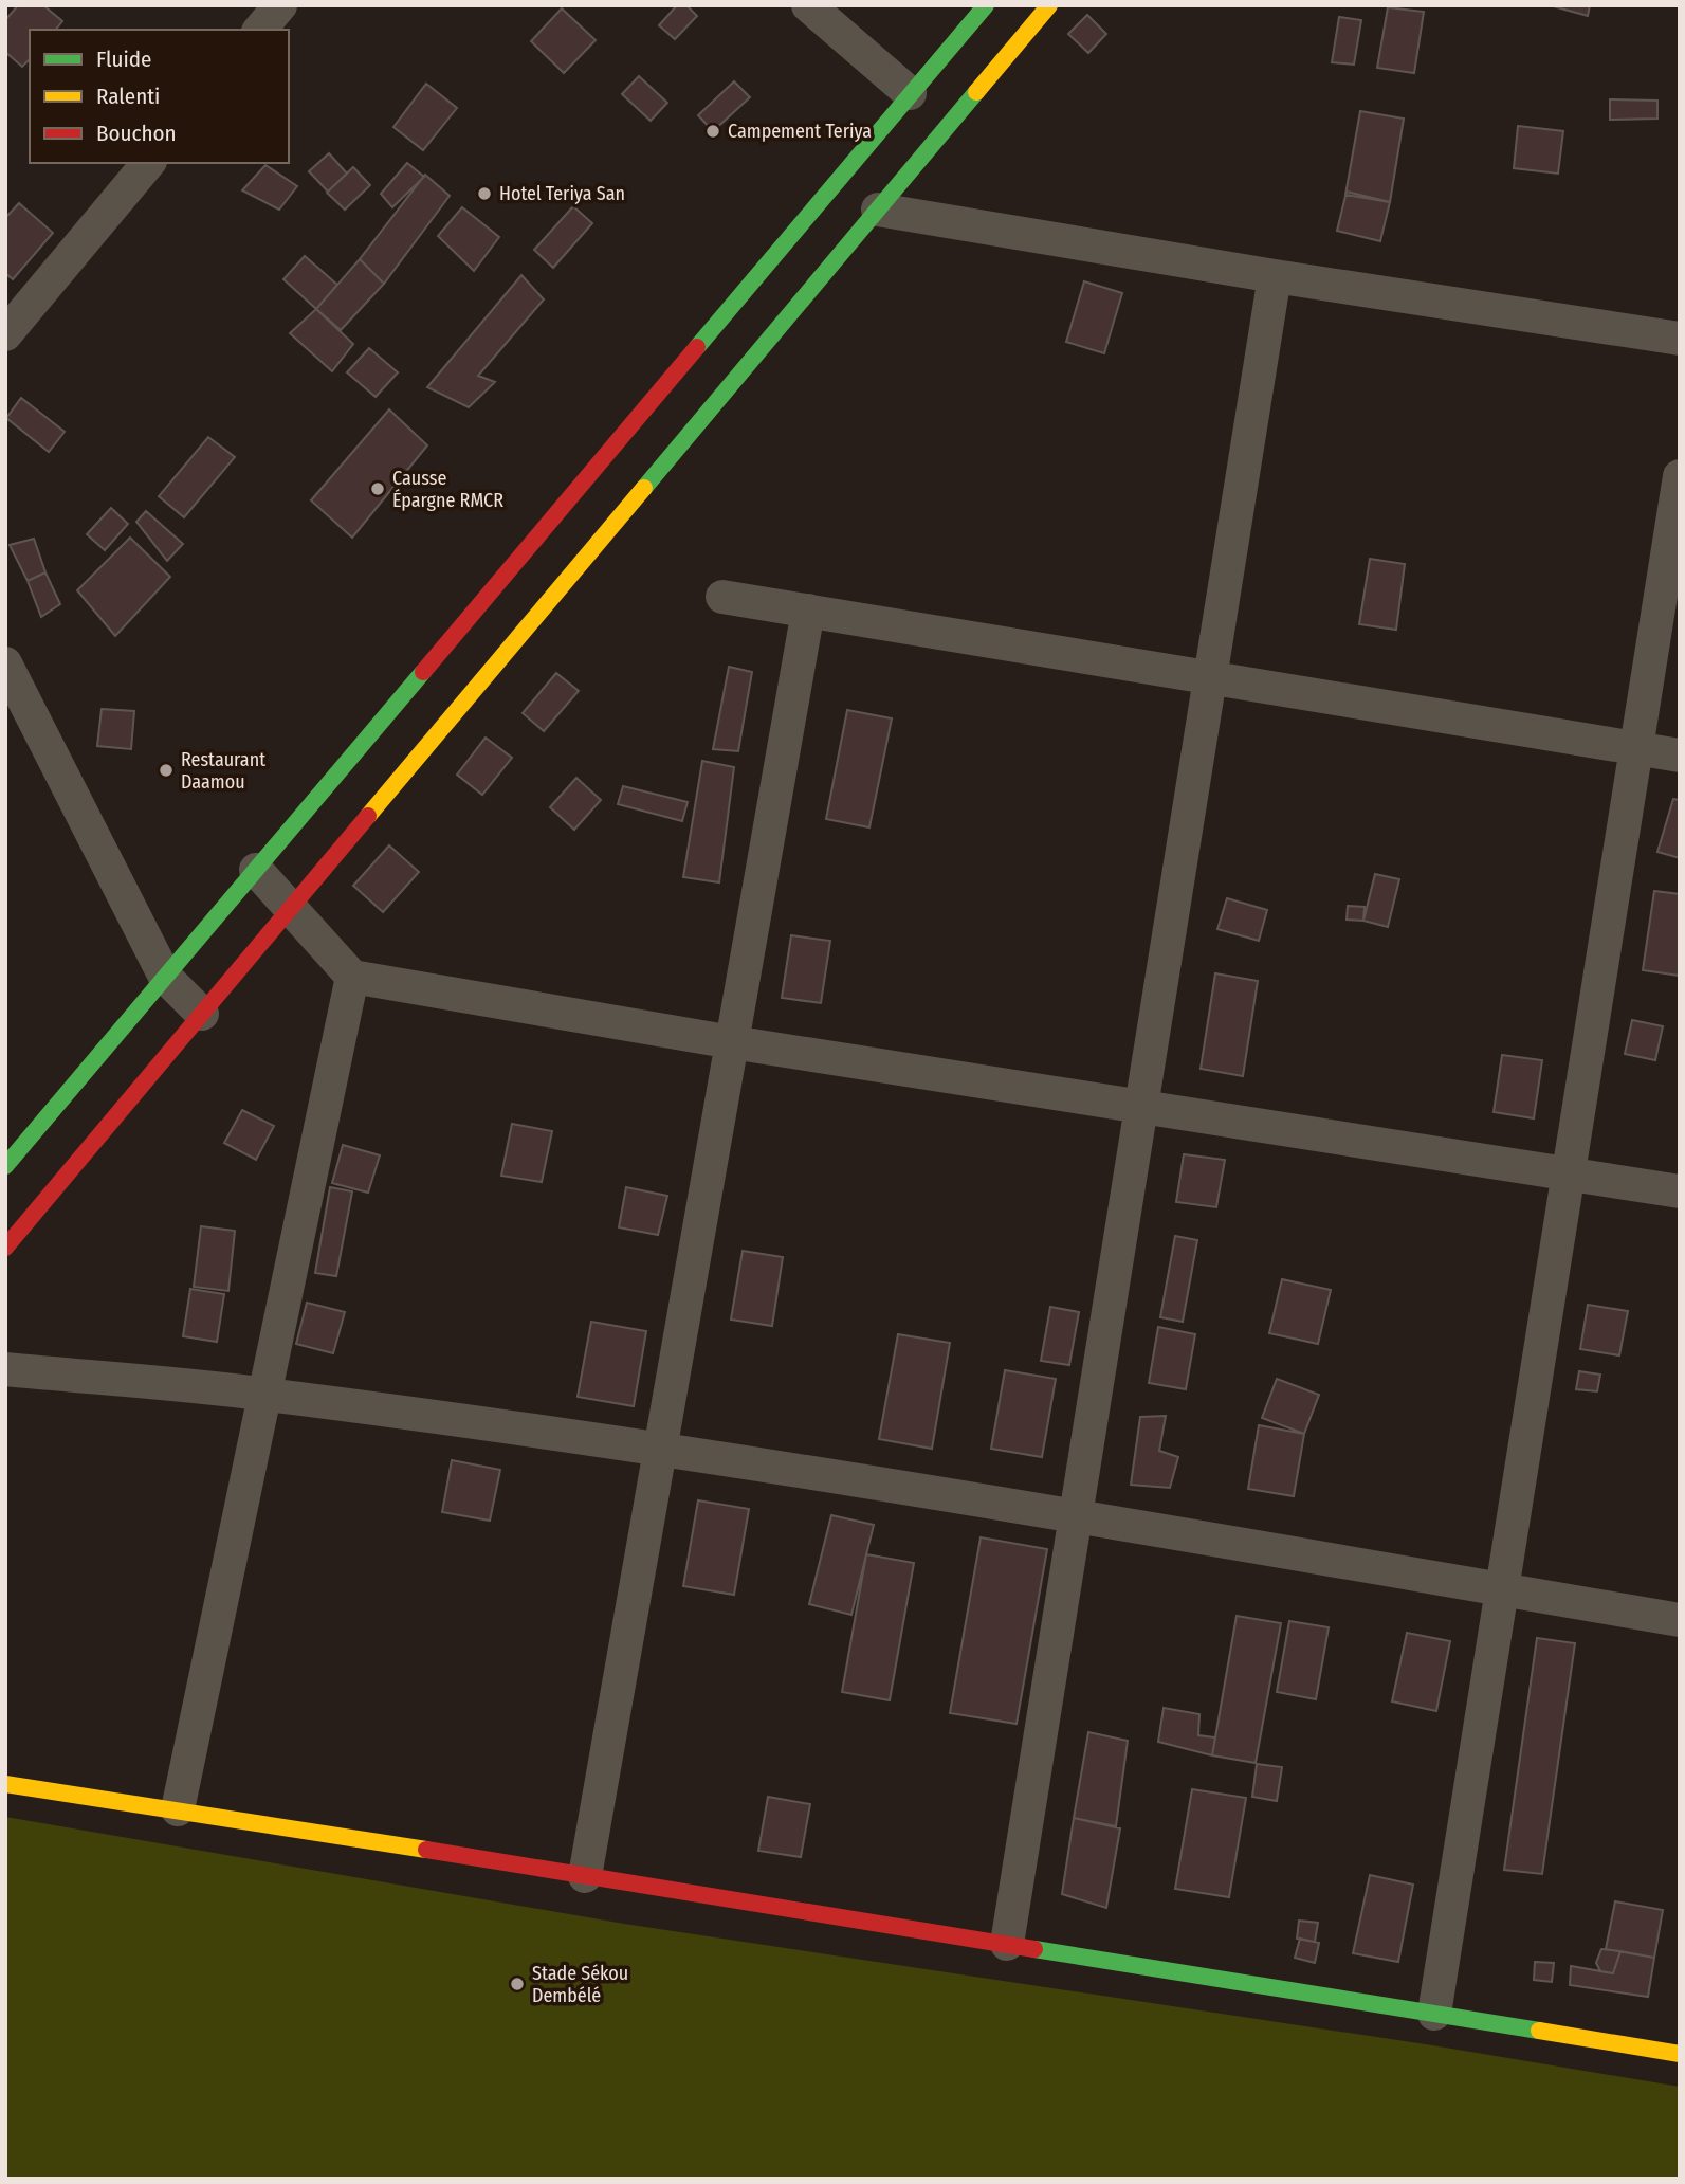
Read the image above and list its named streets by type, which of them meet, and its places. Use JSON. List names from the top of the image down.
{
  "places": [
    "Campement Teriya",
    "Hotel Teriya San",
    "Causse Épargne RMCR",
    "Restaurant Daamou",
    "Stade Sékou Dembélé"
  ],
  "legend": ["Fluide", "Ralenti", "Bouchon"]
}
